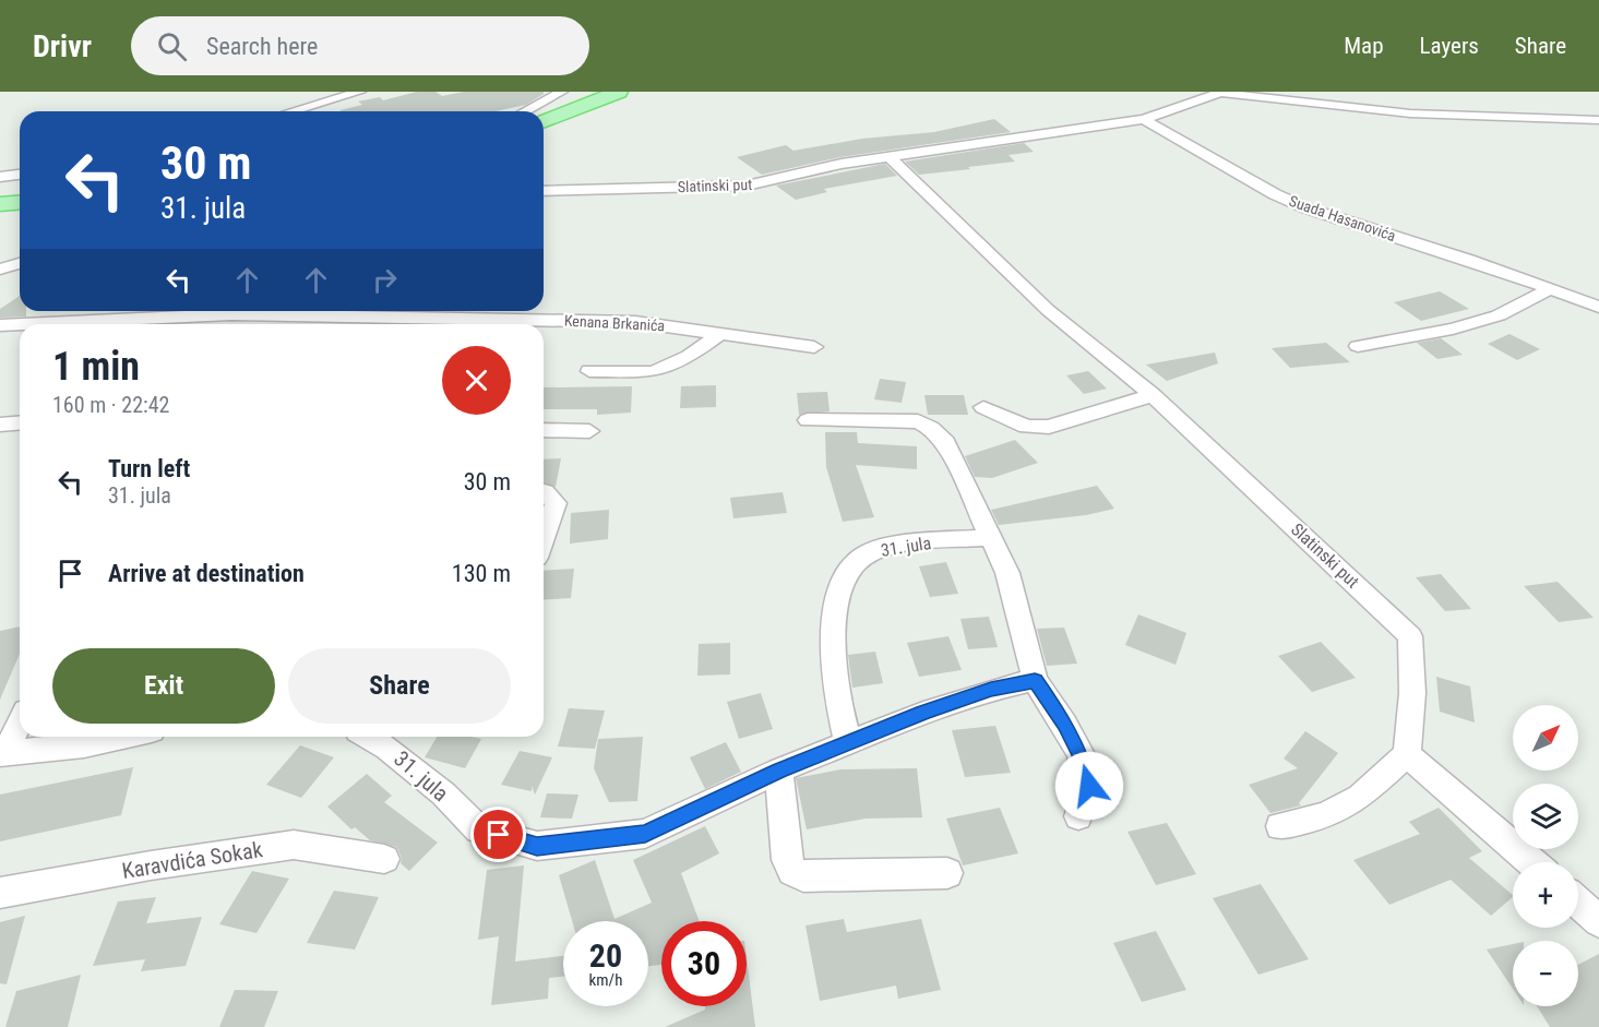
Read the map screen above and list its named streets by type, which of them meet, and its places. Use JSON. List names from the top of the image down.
{
  "streets": {
    "street": [
      "Slatinski put",
      "Suada Hasanovića",
      "Kenana Brkanića",
      "31. jula",
      "Karavdića Sokak"
    ]
  },
  "crossings": [
    ["Slatinski put", "Suada Hasanovića"]
  ],
  "north": "top right",
  "page": {
    "header": "Drivr",
    "search": "Search here",
    "nav": ["Map", "Layers", "Share"],
    "turn": ["30 m", "31. jula"],
    "heading": ["1 min", "160 m · 22:42"],
    "list": [
      {
        "name": "Turn left",
        "note": "31. jula",
        "value": "30 m"
      },
      {
        "name": "Arrive at destination",
        "value": "130 m"
      }
    ],
    "buttons": ["Exit", "Share"],
    "map_buttons": ["+", "−"],
    "speed": "20 km/h",
    "limit": "30"
  }
}
